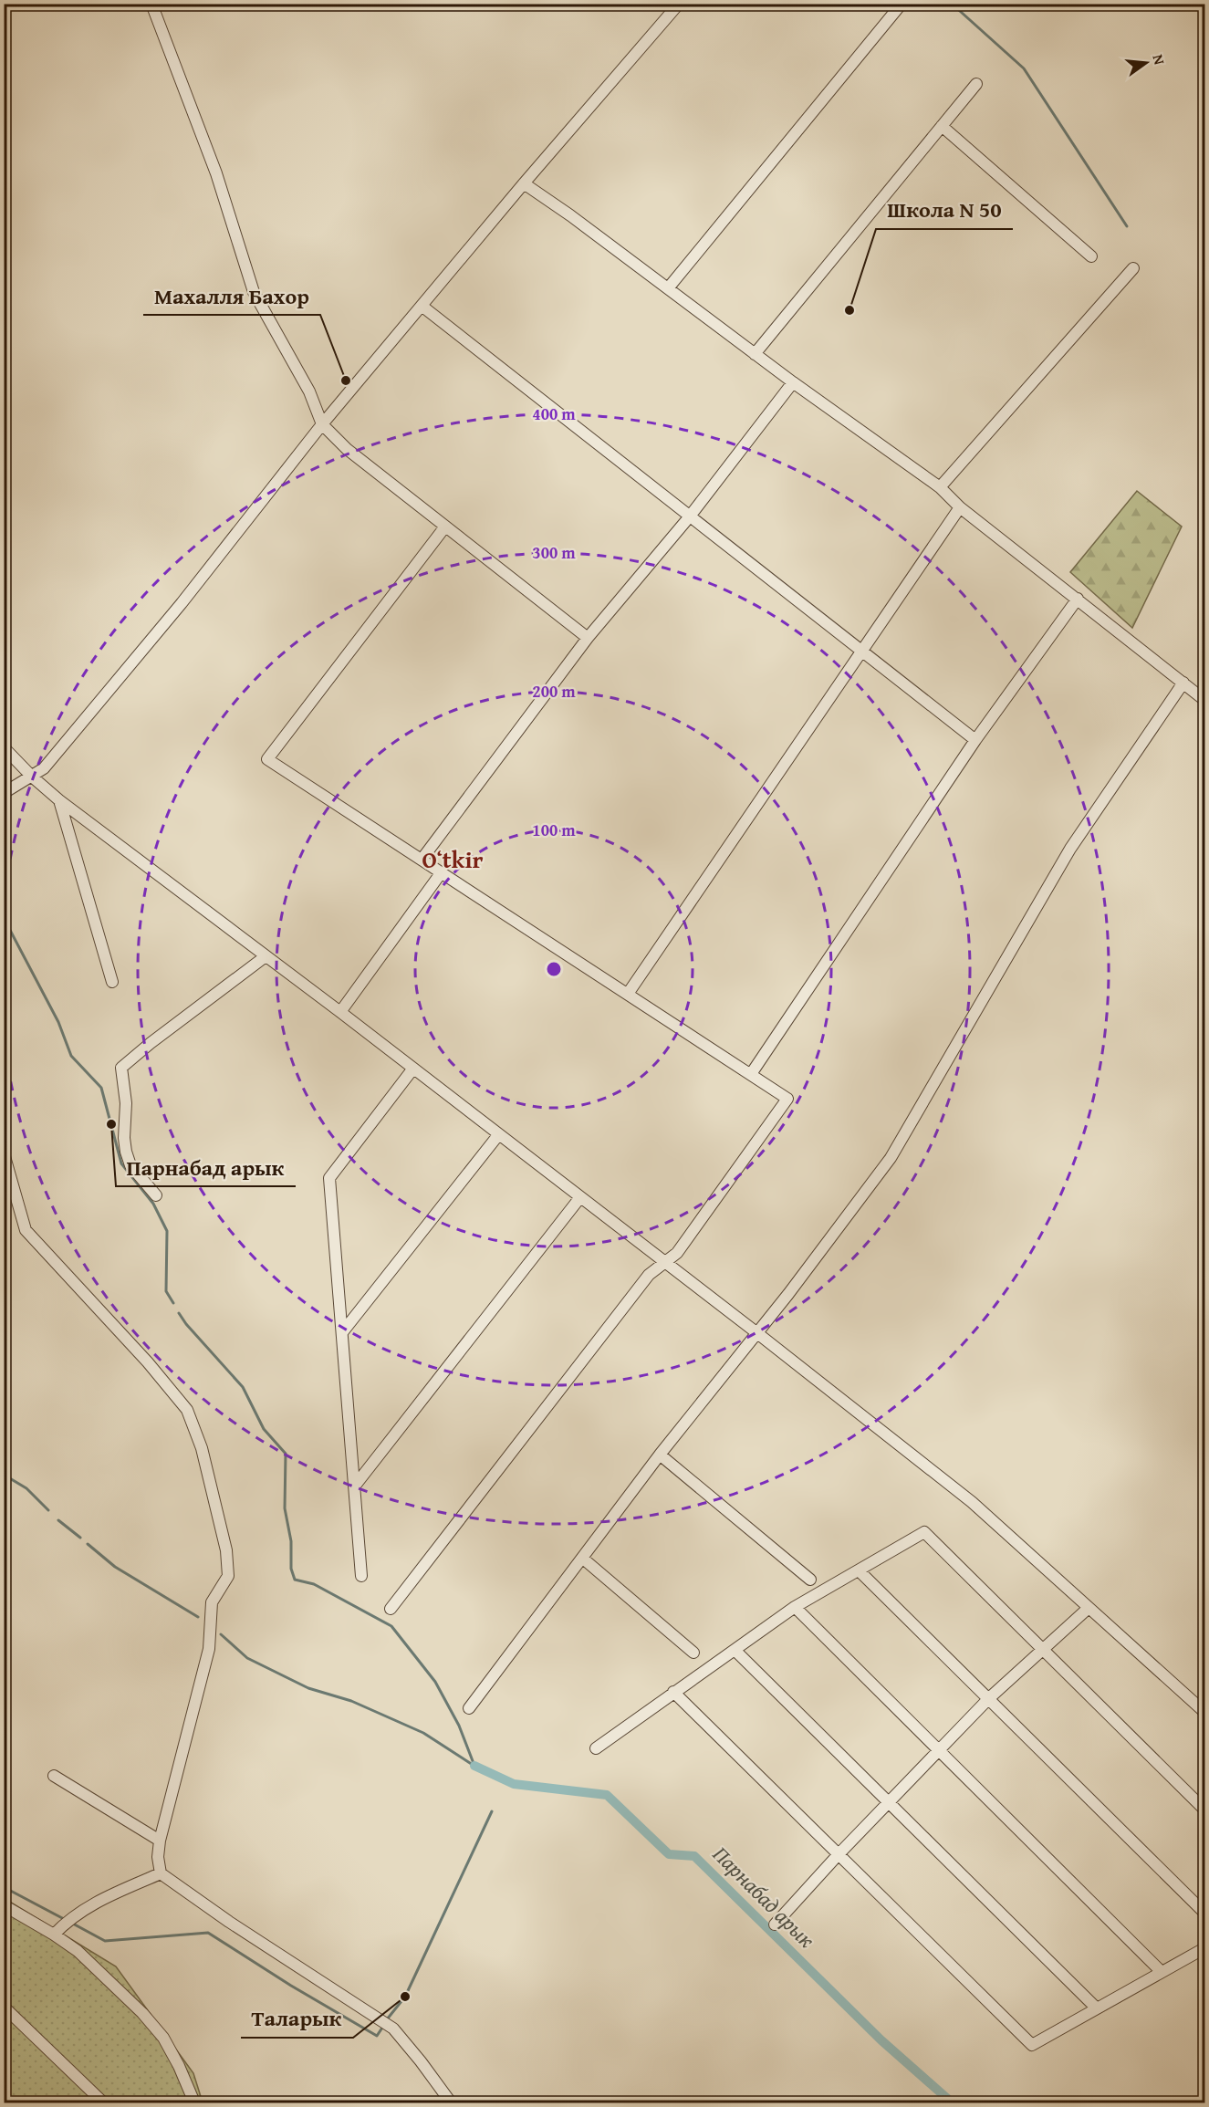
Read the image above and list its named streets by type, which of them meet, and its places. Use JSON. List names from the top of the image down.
{
  "districts": ["Oʻtkir"],
  "water": ["Парнабад арык"],
  "places": [
    "Школа N 50",
    "Махалля Бахор",
    "Парнабад арык",
    "Таларык"
  ],
  "north": "right",
  "rings": [
    "400 m",
    "300 m",
    "200 m",
    "100 m"
  ]
}
